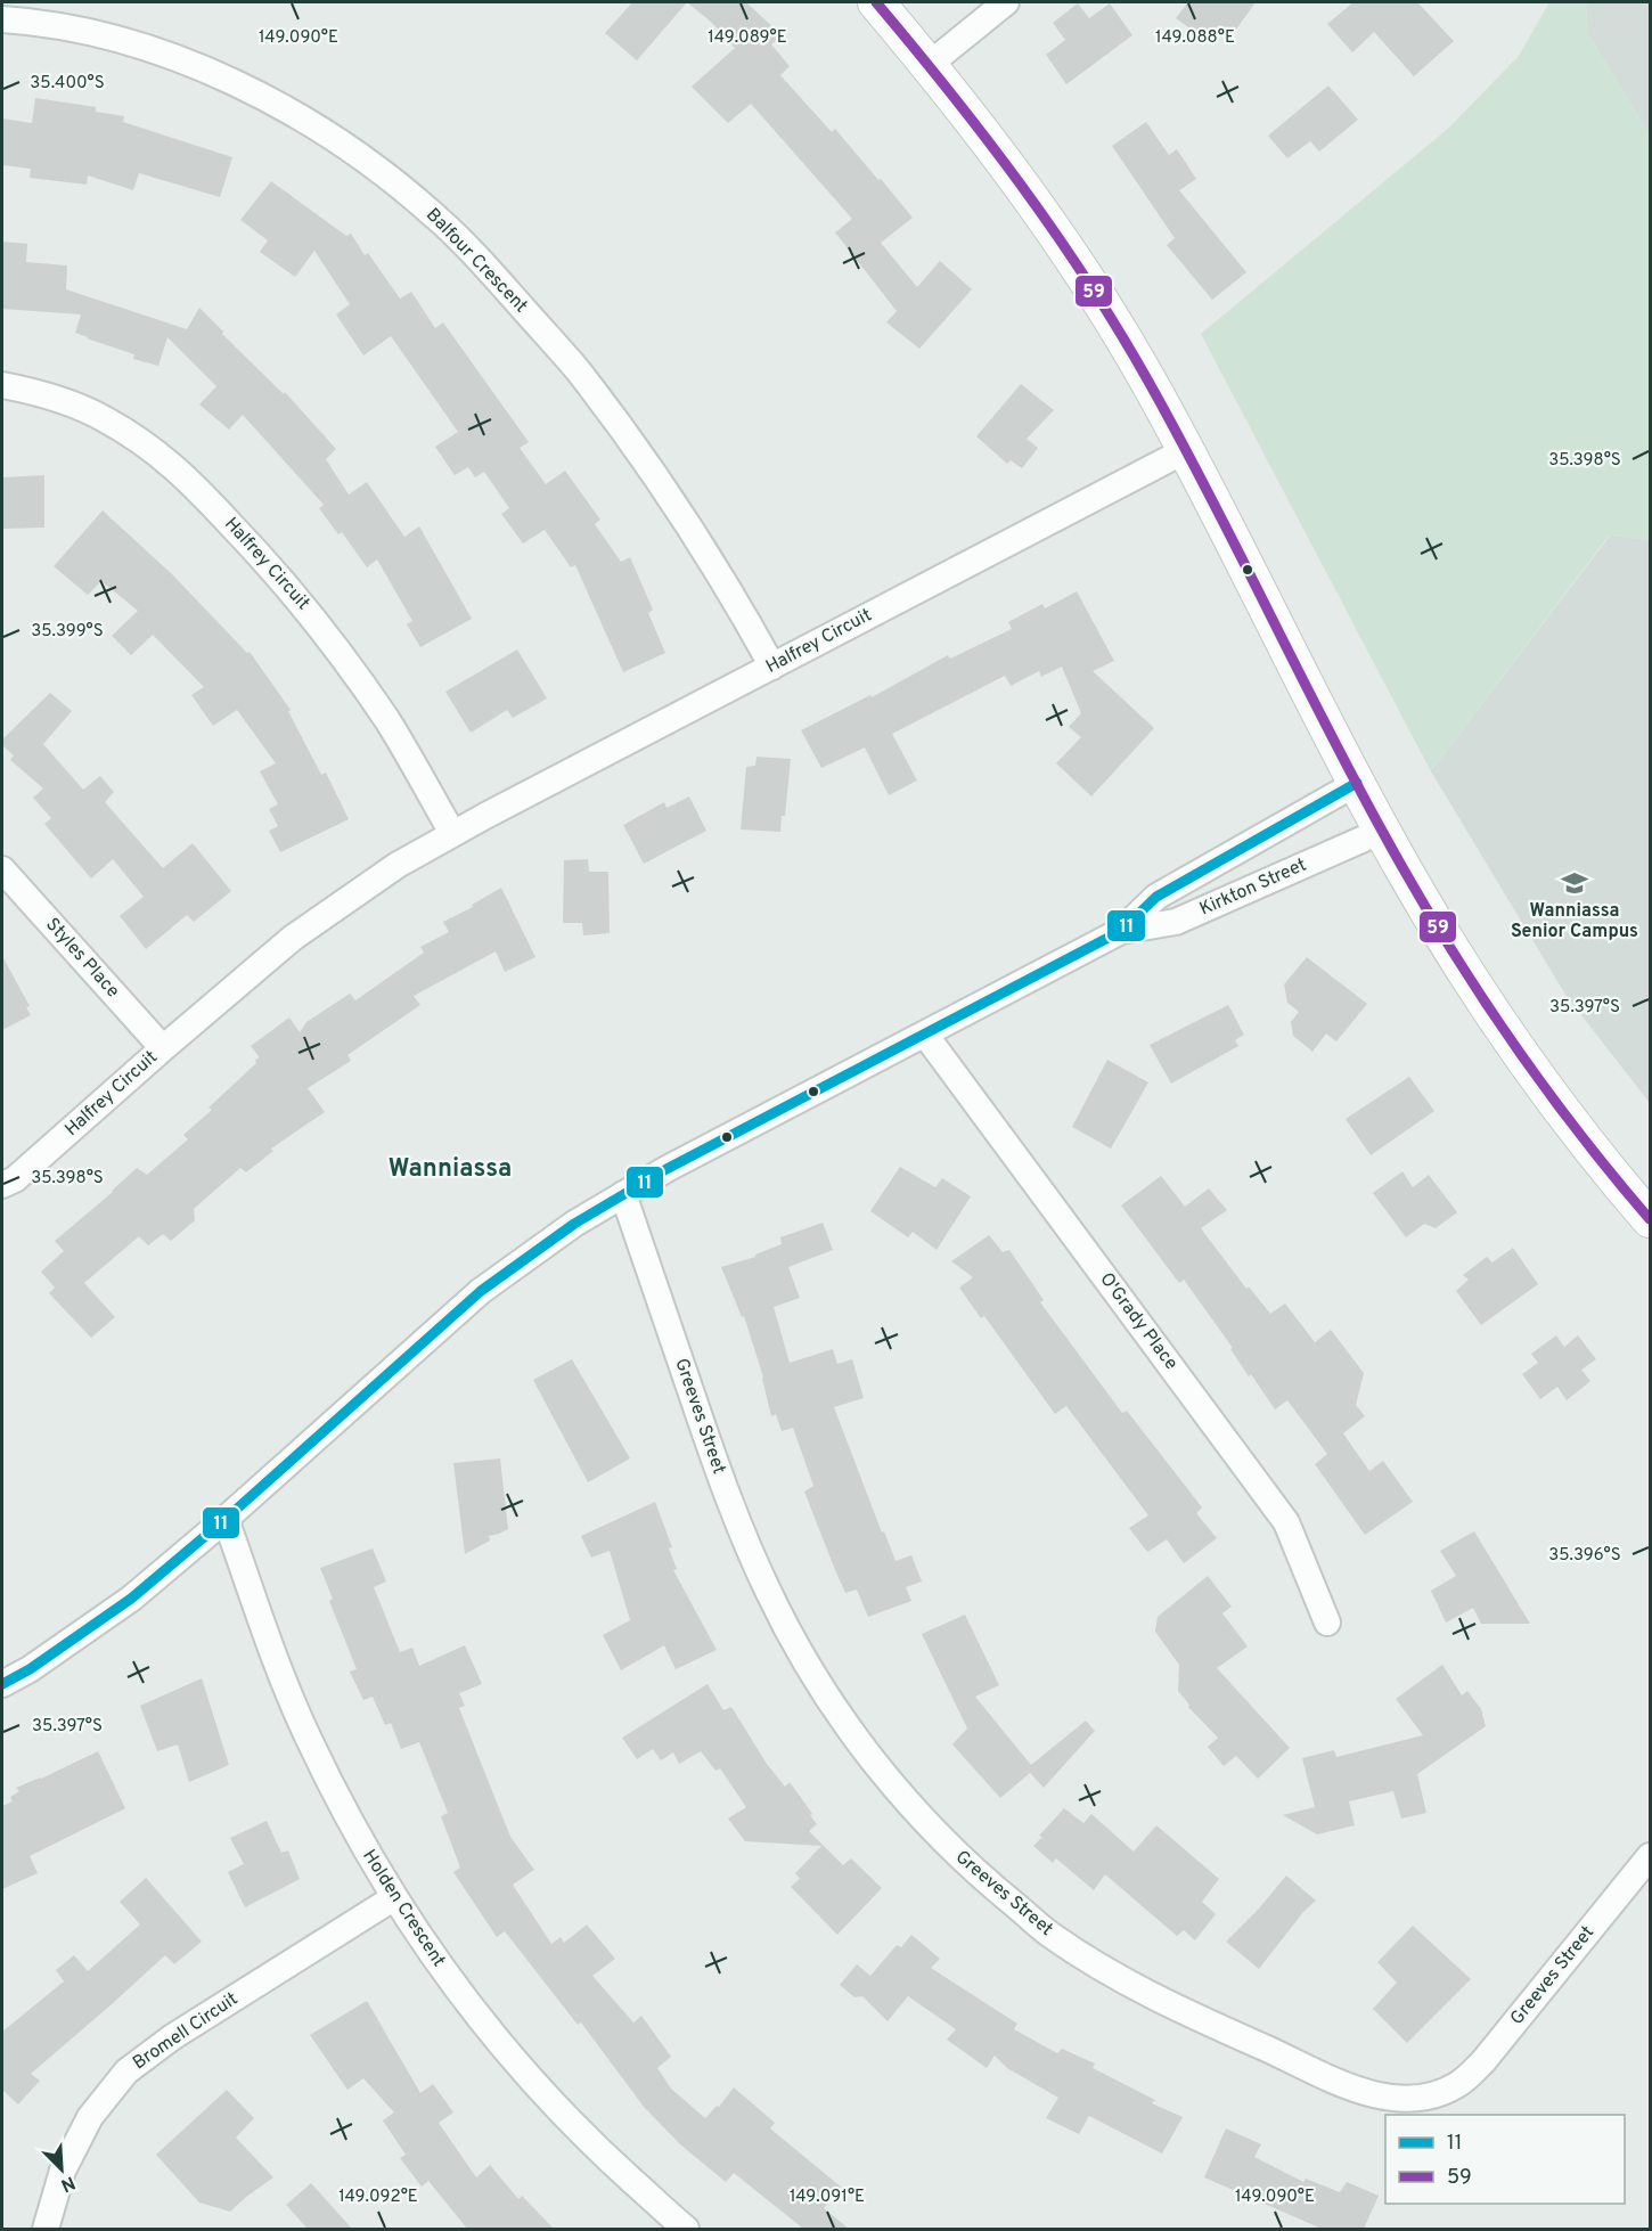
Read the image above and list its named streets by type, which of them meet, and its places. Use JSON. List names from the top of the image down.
{
  "streets": {
    "street": [
      "Balfour Crescent",
      "Halfrey Circuit",
      "Kirkton Street",
      "Styles Place",
      "O'Grady Place",
      "Greeves Street",
      "Holden Crescent",
      "Bromell Circuit"
    ]
  },
  "crossings": [
    ["Balfour Crescent", "Halfrey Circuit"],
    ["Halfrey Circuit", "Styles Place"],
    ["Kirkton Street", "O'Grady Place"],
    ["Kirkton Street", "Greeves Street"],
    ["Kirkton Street", "Holden Crescent"],
    ["Holden Crescent", "Bromell Circuit"]
  ],
  "districts": ["Wanniassa"],
  "places": {
    "school or university": ["Wanniassa Senior Campus"]
  },
  "lines": ["transit line 59", "transit line 11"],
  "legend": ["11", "59"],
  "north": "bottom right",
  "coordinates": [
    "149.090°E",
    "149.089°E",
    "149.088°E",
    "35.400°S",
    "35.398°S",
    "35.399°S",
    "35.397°S",
    "35.396°S",
    "149.092°E",
    "149.091°E"
  ]
}
